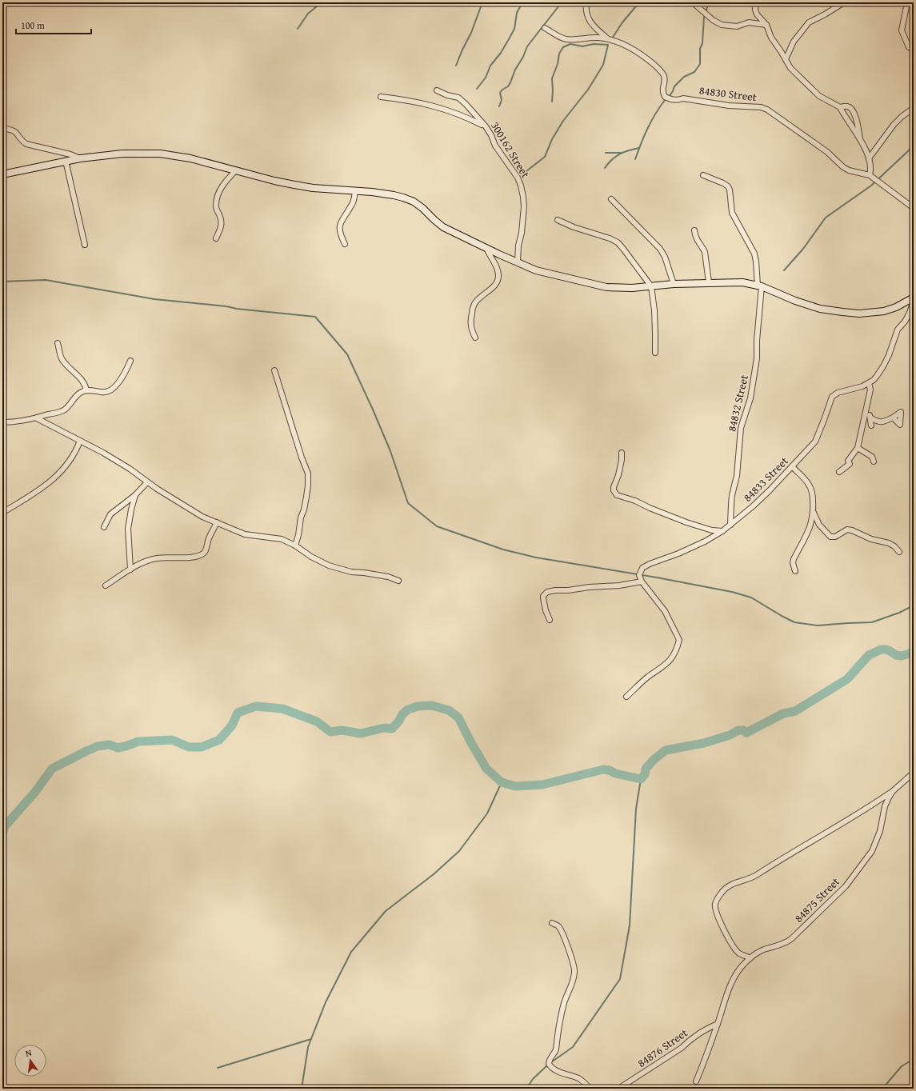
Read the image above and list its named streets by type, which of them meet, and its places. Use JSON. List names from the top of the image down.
{
  "streets": {
    "street": [
      "84830 Street",
      "300162 Street",
      "84832 Street",
      "84833 Street",
      "84875 Street",
      "84876 Street"
    ]
  },
  "crossings": [
    ["84832 Street", "84833 Street"],
    ["84875 Street", "84876 Street"]
  ],
  "scale_bar": "100 m",
  "north": "top"
}
